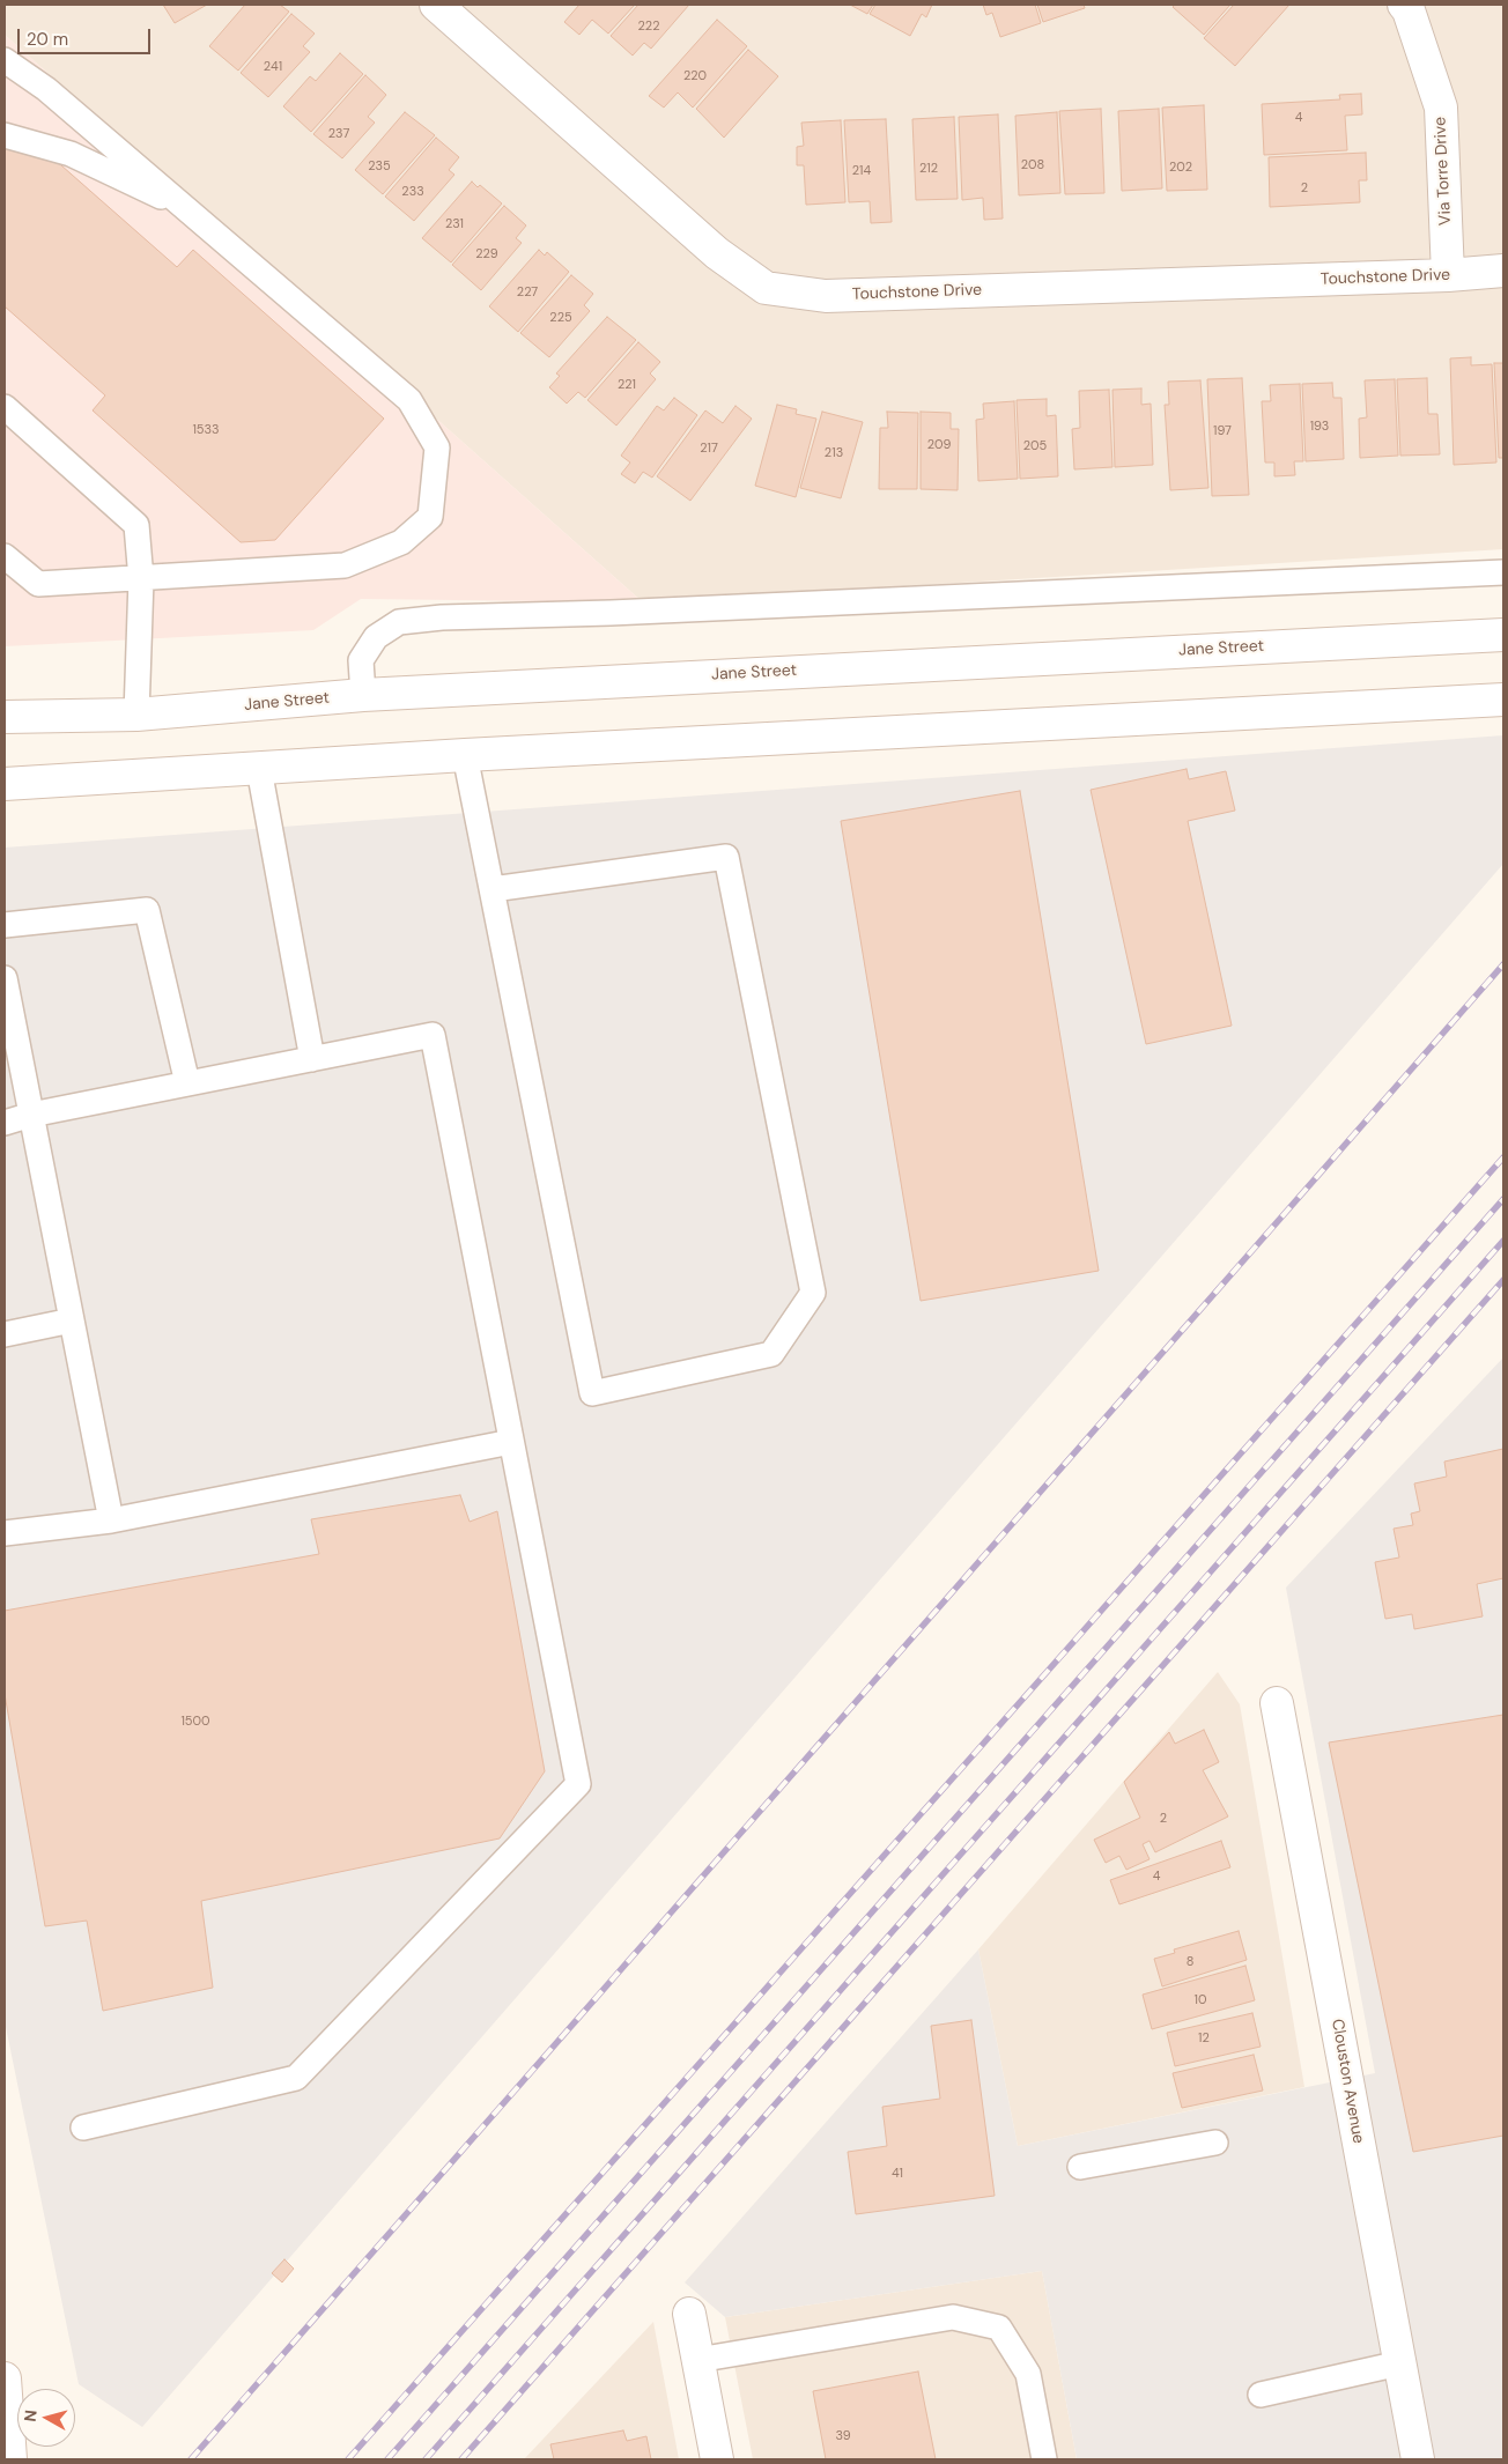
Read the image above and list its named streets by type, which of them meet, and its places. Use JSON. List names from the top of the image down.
{
  "streets": {
    "main road": [
      "Via Torre Drive",
      "Touchstone Drive",
      "Jane Street",
      "Clouston Avenue"
    ]
  },
  "crossings": [
    ["Via Torre Drive", "Touchstone Drive"]
  ],
  "house_numbers": [
    "222",
    "241",
    "220",
    "4",
    "237",
    "208",
    "235",
    "202",
    "212",
    "214",
    "2",
    "233",
    "231",
    "229",
    "227",
    "225",
    "221",
    "193",
    "1533",
    "197",
    "209",
    "205",
    "217",
    "213",
    "1500",
    "2",
    "4",
    "8",
    "10",
    "12",
    "41",
    "39"
  ],
  "scale_bar": "20 m",
  "north": "left"
}
